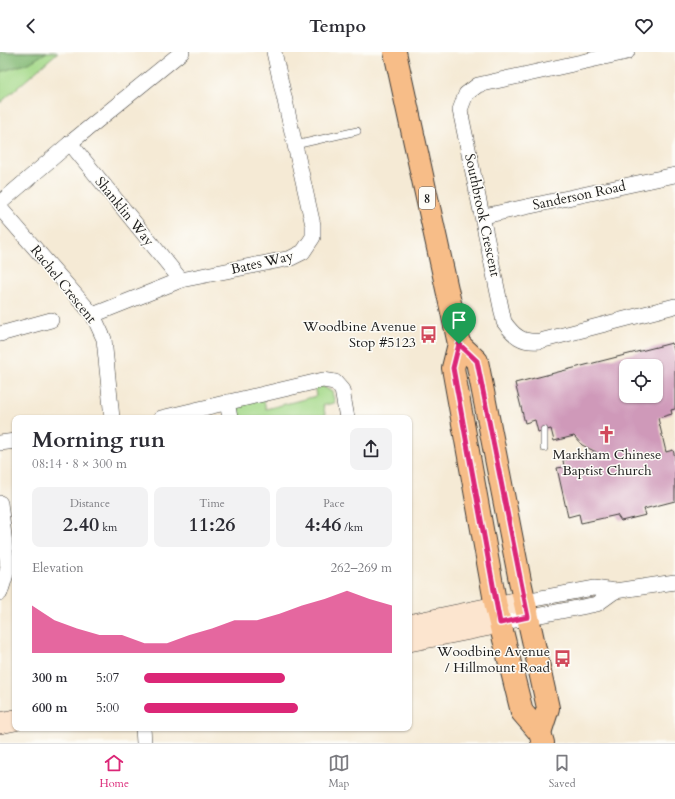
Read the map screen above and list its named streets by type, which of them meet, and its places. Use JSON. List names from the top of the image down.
{
  "streets": {
    "main road": ["8"],
    "street": [
      "Sanderson Road",
      "Shanklin Way",
      "Southbrook Crescent",
      "Bates Way",
      "Rachel Crescent"
    ]
  },
  "crossings": [
    ["Sanderson Road", "Southbrook Crescent"],
    ["Shanklin Way", "Bates Way"],
    ["Bates Way", "Rachel Crescent"]
  ],
  "places": {
    "bus stop": ["Woodbine Avenue Stop #5123", "Woodbine Avenue / Hillmount Road"],
    "church": ["Markham Chinese Baptist Church"]
  },
  "page": {
    "header": "Tempo",
    "heading": ["Morning run", "08:14 · 8 × 300 m"],
    "stats": [
      ["Distance", "2.40 km"],
      ["Time", "11:26"],
      ["Pace", "4:46 /km"]
    ],
    "chart": ["Elevation", "262–269 m"],
    "list": [
      {
        "name": "300 m",
        "note": "5:07"
      },
      {
        "name": "600 m",
        "note": "5:00"
      }
    ],
    "tabs": ["Home", "Map", "Saved"]
  }
}
